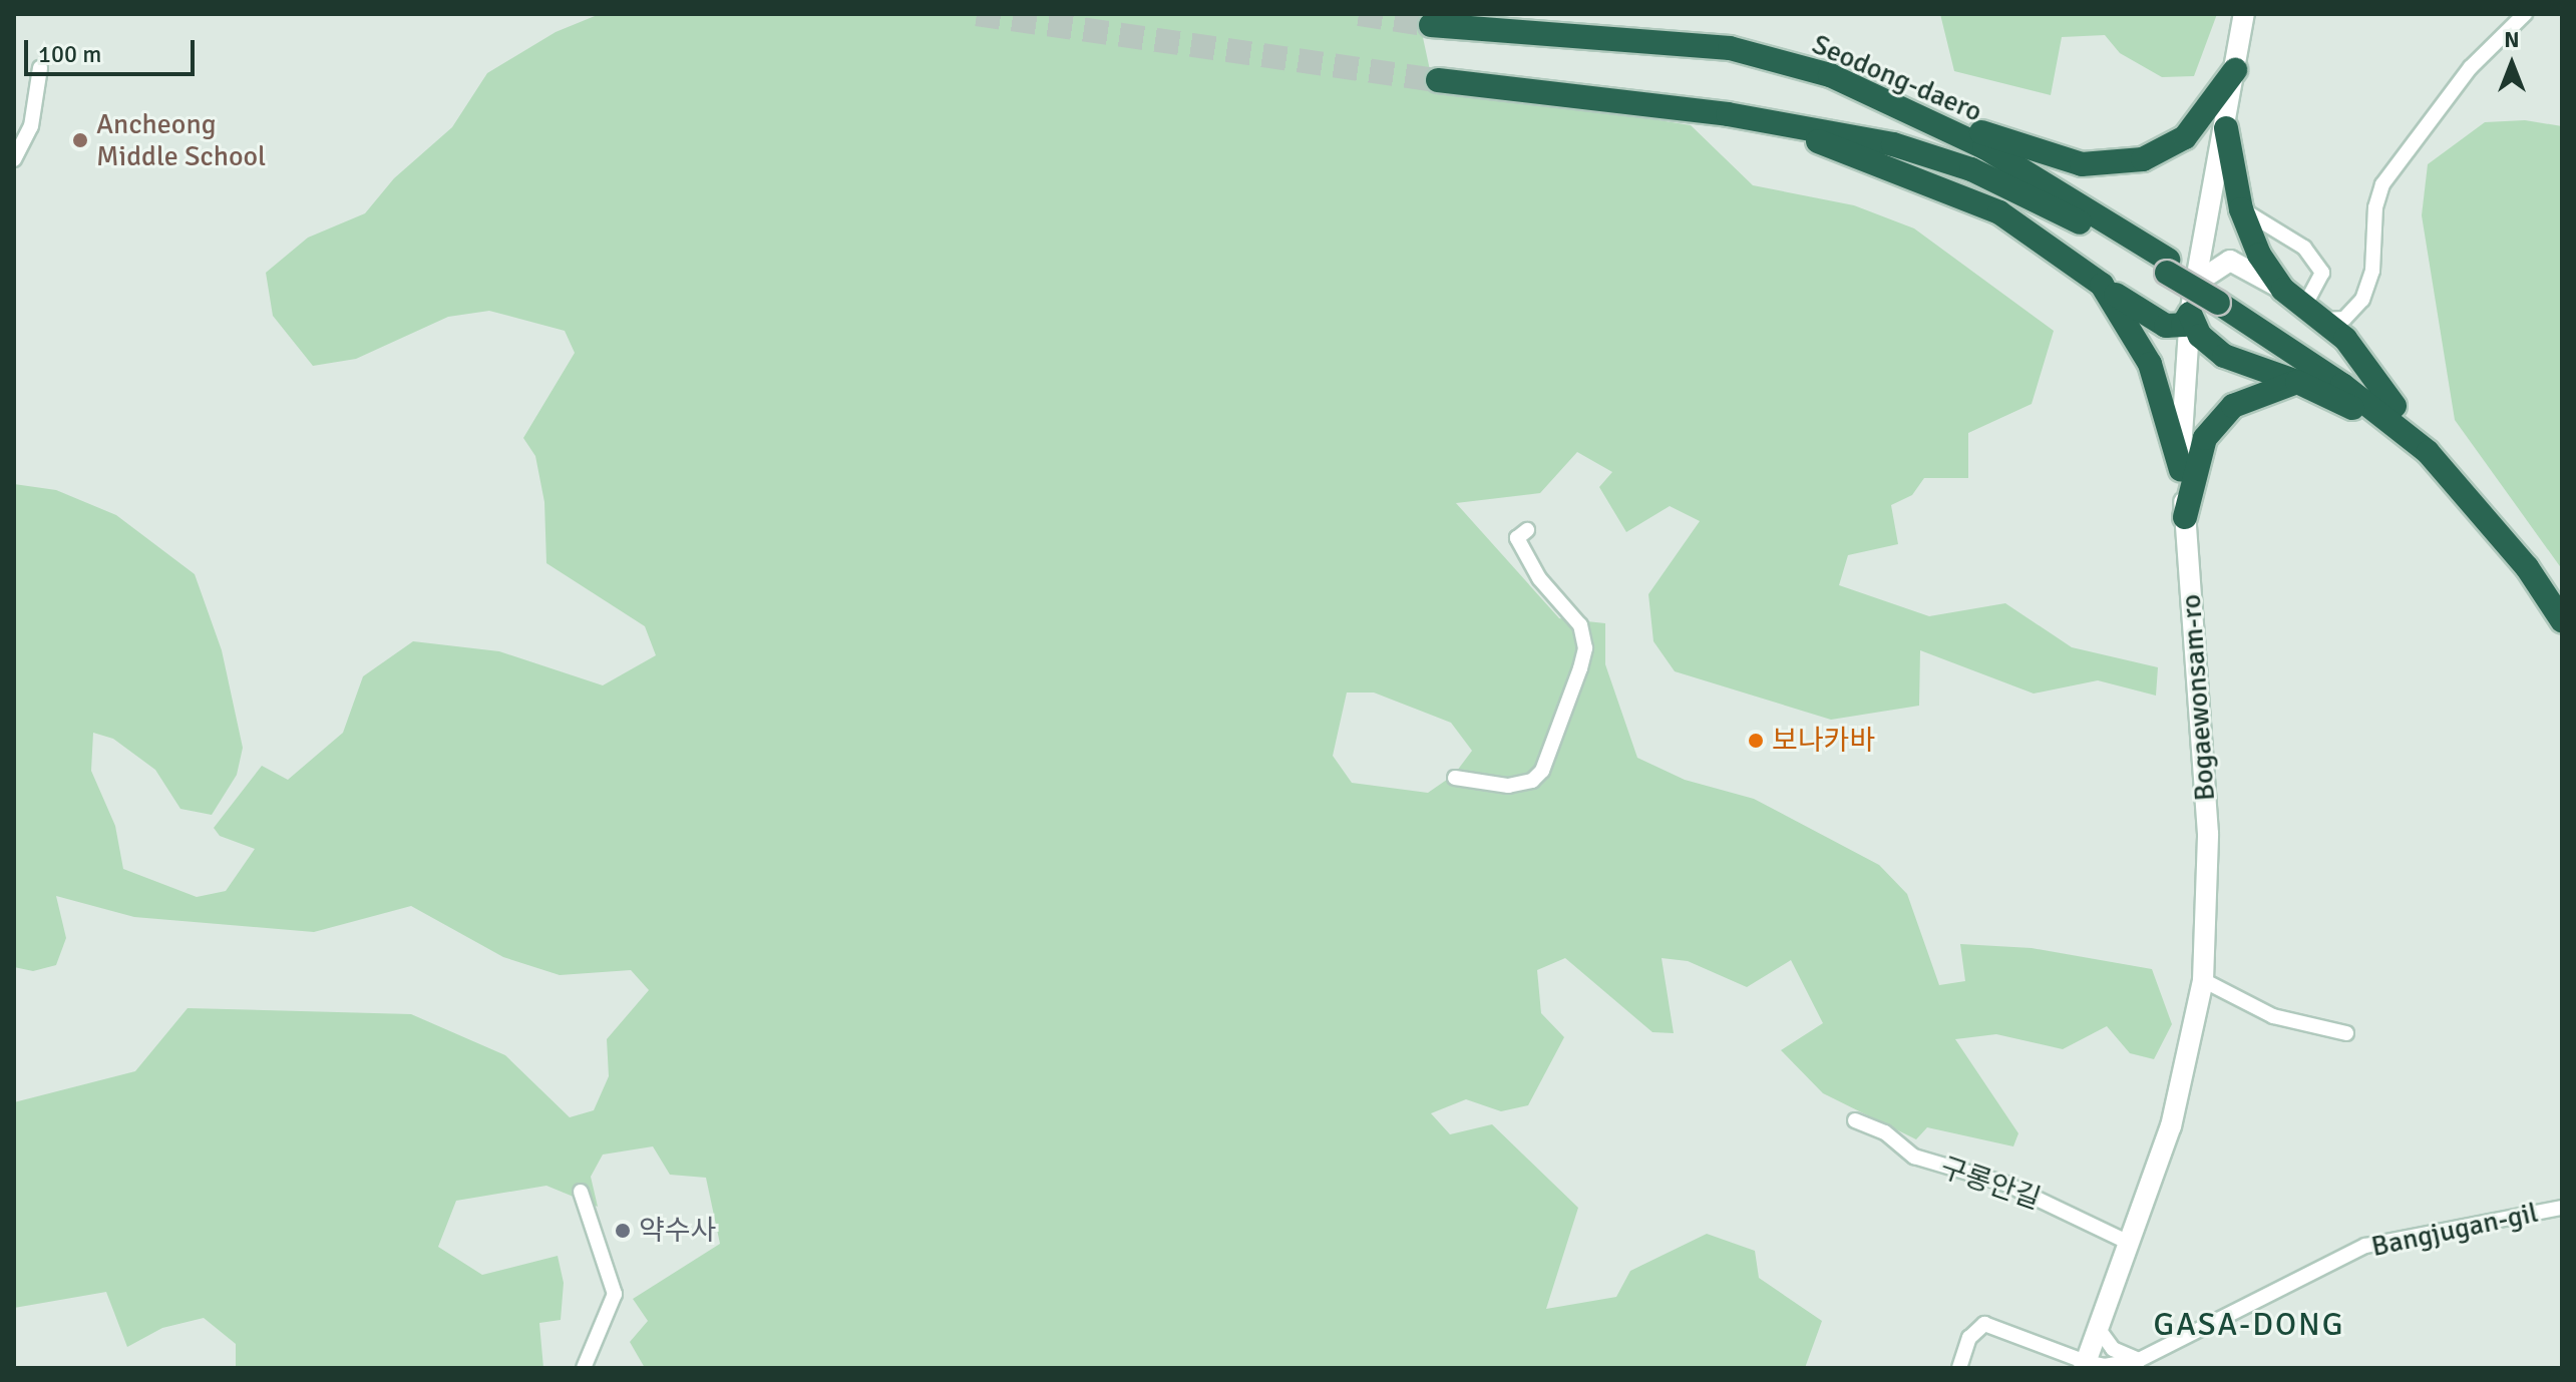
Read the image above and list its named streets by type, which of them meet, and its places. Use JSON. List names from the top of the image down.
{
  "streets": {
    "highway": ["Seodong-daero"],
    "main road": ["Bogaewonsam-ro"],
    "street": ["구롱안길", "Bangjugan-gil"]
  },
  "crossings": [
    ["Bogaewonsam-ro", "구롱안길"],
    ["Bogaewonsam-ro", "Bangjugan-gil"]
  ],
  "districts": ["GASA-DONG"],
  "places": ["Ancheong Middle School", "보나카바", "약수사"],
  "scale_bar": "100 m",
  "north": "top"
}
